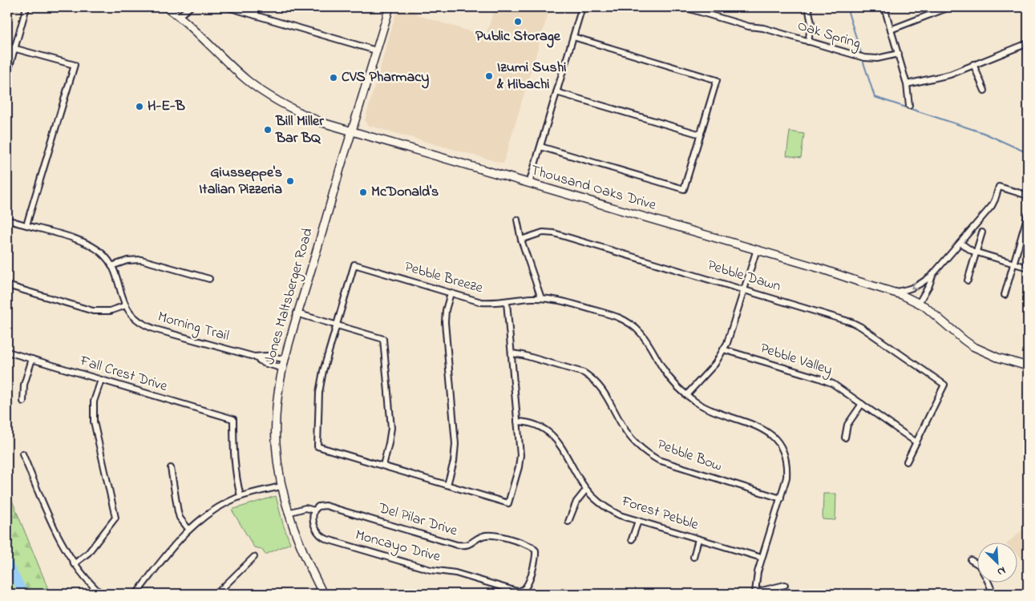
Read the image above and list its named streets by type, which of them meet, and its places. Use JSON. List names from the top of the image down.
{
  "streets": {
    "main road": ["Thousand Oaks Drive", "Jones Maltsberger Road"],
    "street": [
      "Oak Spring",
      "Pebble Dawn",
      "Pebble Breeze",
      "Morning Trail",
      "Pebble Valley",
      "Fall Crest Drive",
      "Pebble Bow",
      "Forest Pebble",
      "Del Pilar Drive",
      "Moncayo Drive"
    ]
  },
  "crossings": [
    ["Thousand Oaks Drive", "Jones Maltsberger Road"],
    ["Pebble Dawn", "Pebble Valley"],
    ["Pebble Breeze", "Pebble Bow"],
    ["Jones Maltsberger Road", "Morning Trail"],
    ["Del Pilar Drive", "Moncayo Drive"]
  ],
  "places": [
    "Public Storage",
    "Izumi Sushi & Hibachi",
    "CVS Pharmacy",
    "H-E-B",
    "Bill Miller Bar BQ",
    "Giusseppe's Italian Pizzeria",
    "McDonald's"
  ],
  "north": "bottom right"
}
